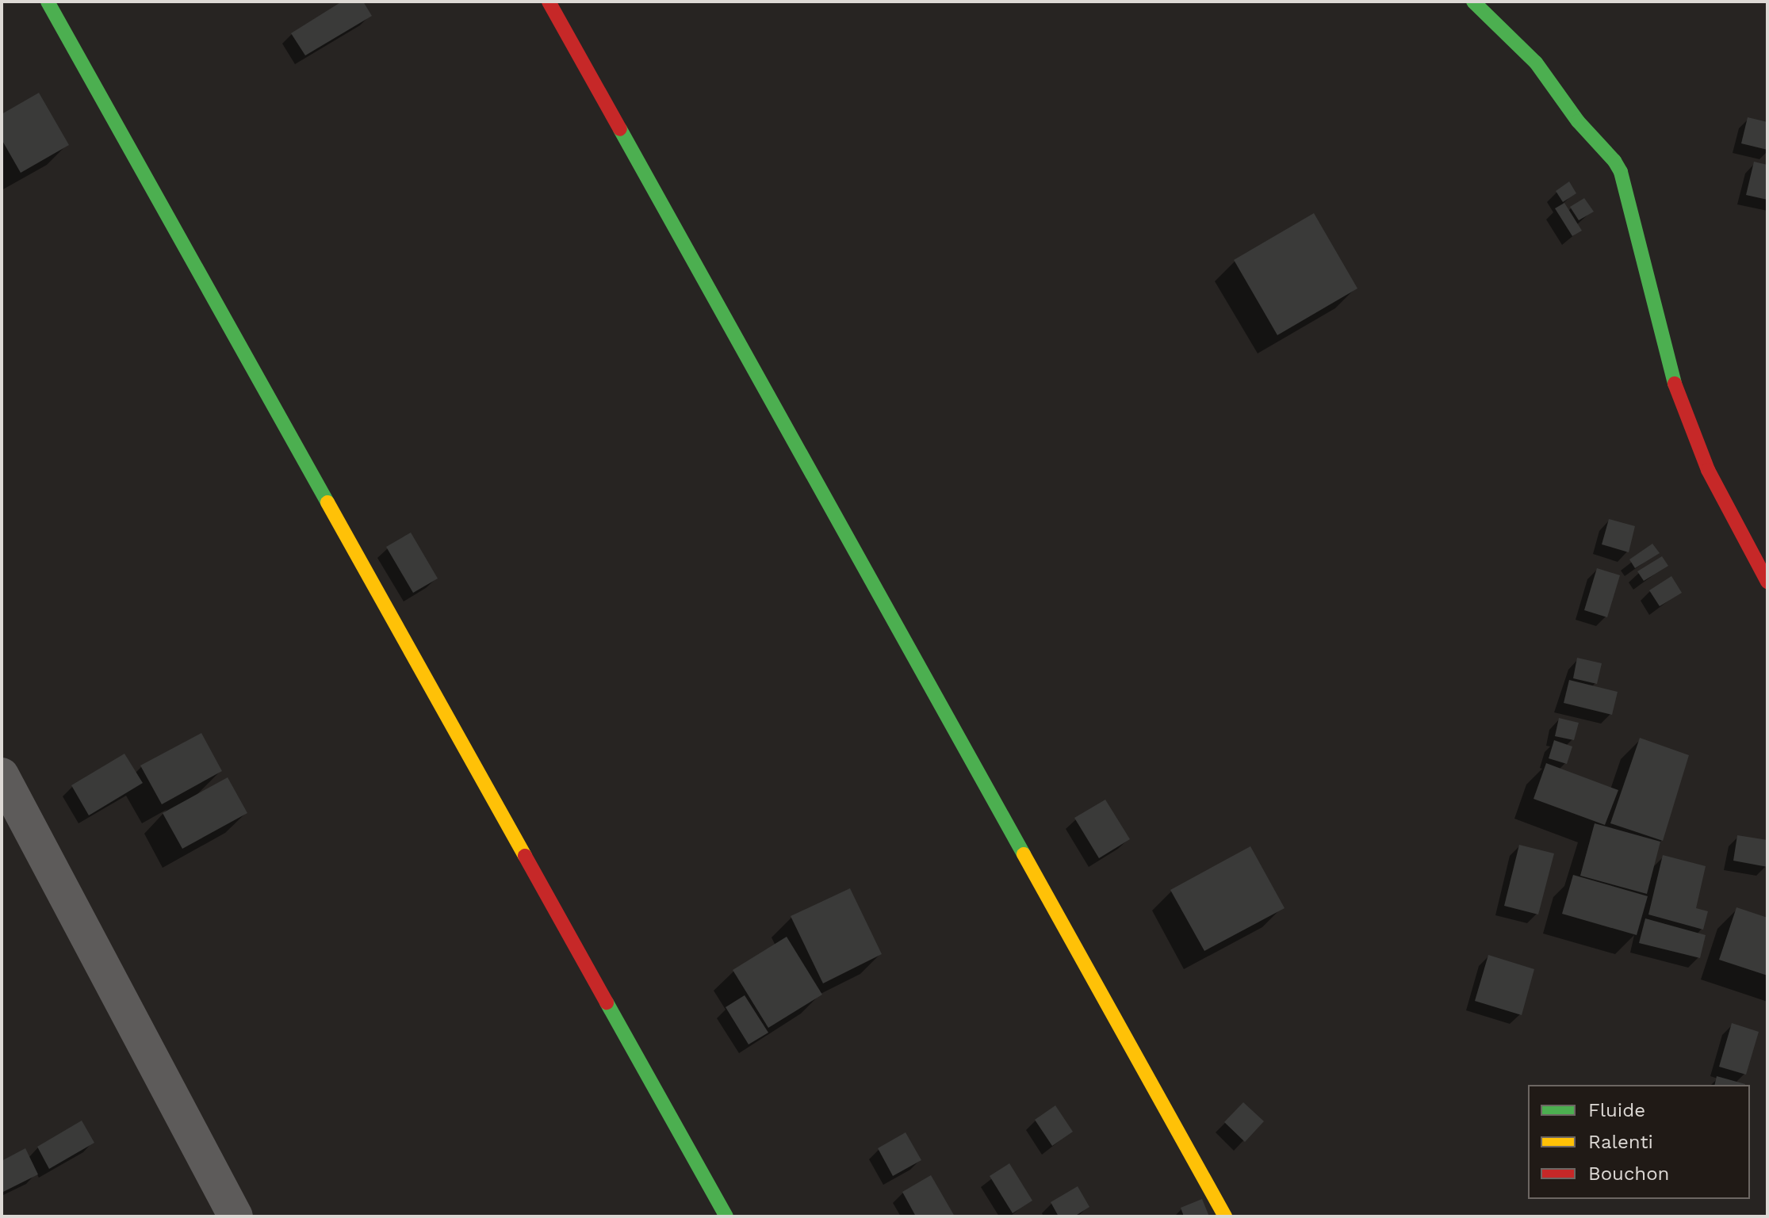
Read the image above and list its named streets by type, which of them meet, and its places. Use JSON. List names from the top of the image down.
{
  "legend": ["Fluide", "Ralenti", "Bouchon"]
}
